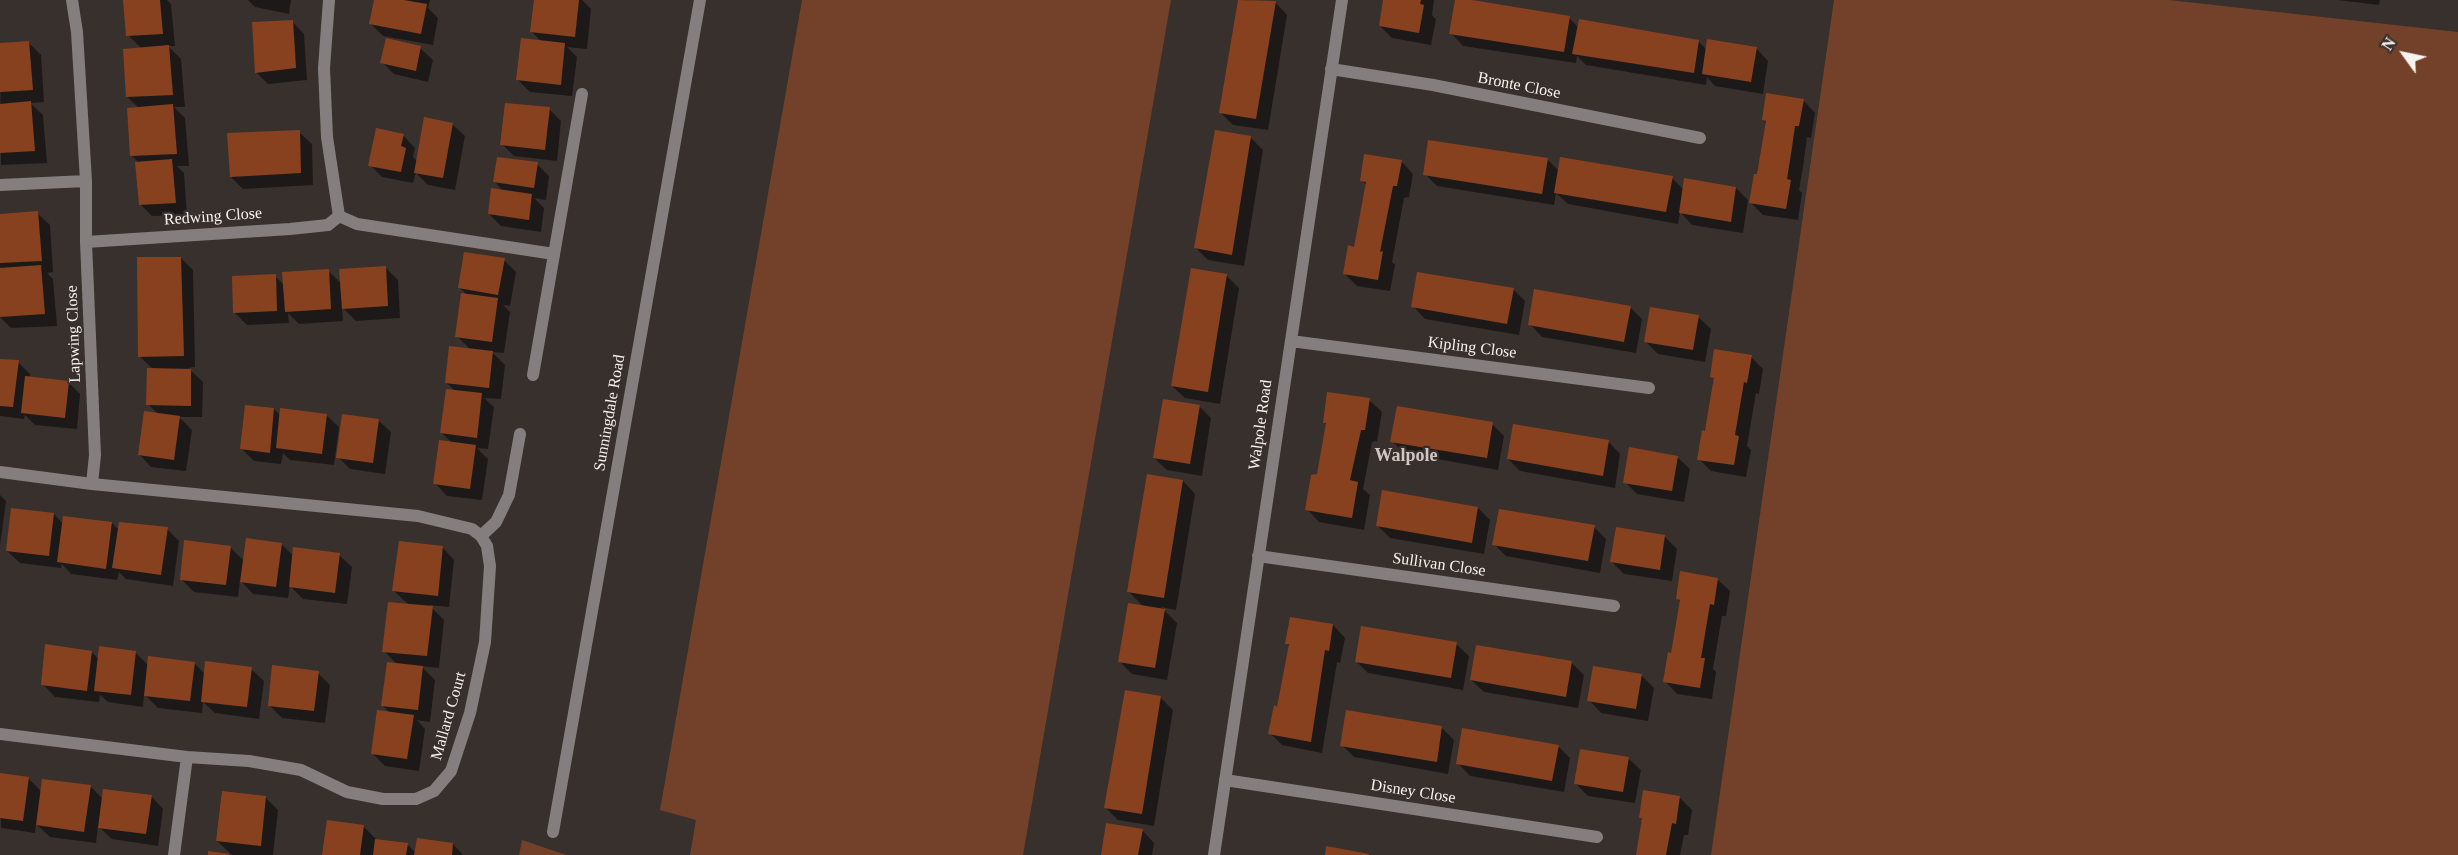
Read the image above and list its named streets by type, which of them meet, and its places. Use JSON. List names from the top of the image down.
{
  "streets": {
    "street": [
      "Bronte Close",
      "Redwing Close",
      "Lapwing Close",
      "Kipling Close",
      "Sunningdale Road",
      "Walpole Road",
      "Sullivan Close",
      "Mallard Court",
      "Disney Close"
    ]
  },
  "crossings": [
    ["Bronte Close", "Walpole Road"],
    ["Redwing Close", "Lapwing Close"],
    ["Kipling Close", "Walpole Road"],
    ["Walpole Road", "Sullivan Close"],
    ["Walpole Road", "Disney Close"]
  ],
  "districts": ["Walpole"],
  "north": "top left"
}
